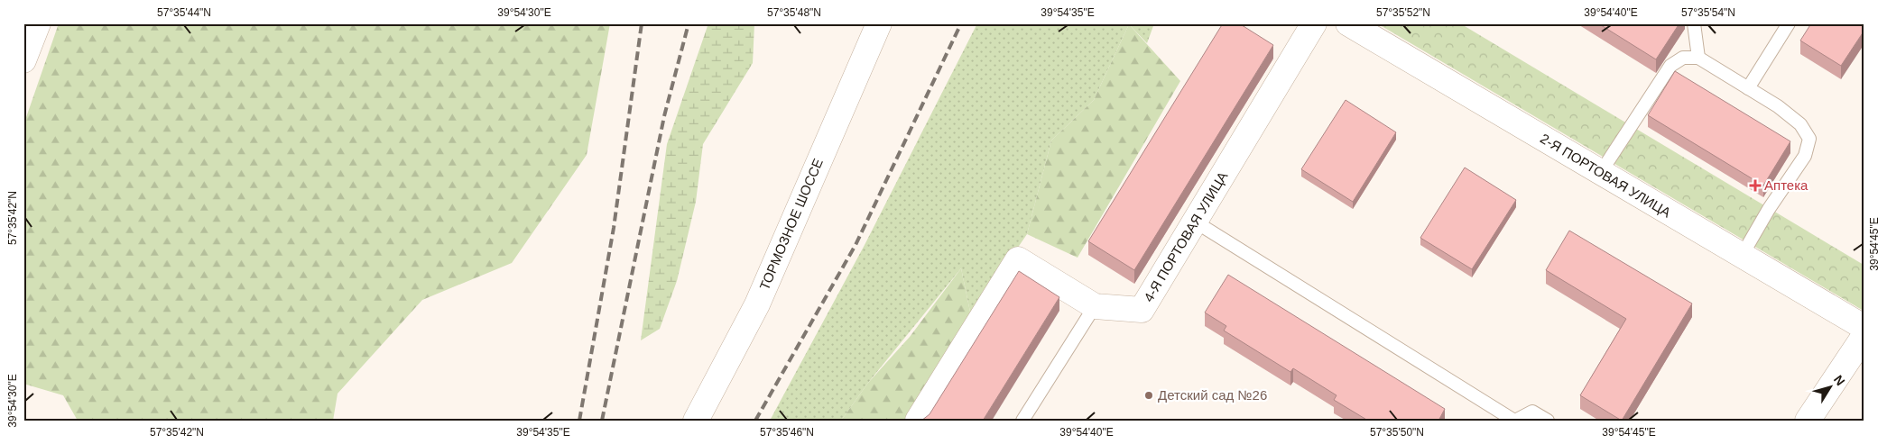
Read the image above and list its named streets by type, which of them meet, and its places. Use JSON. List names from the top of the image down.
{
  "streets": {
    "street": ["2-Я ПОРТОВАЯ УЛИЦА", "ТОРМОЗНОЕ ШОССЕ", "4-Я ПОРТОВАЯ УЛИЦА"]
  },
  "places": {
    "health": ["Аптека"],
    "other": ["Детский сад №26"]
  },
  "north": "top right",
  "coordinates": [
    "57°35'44\"N",
    "39°54'30\"E",
    "57°35'48\"N",
    "39°54'35\"E",
    "57°35'52\"N",
    "39°54'40\"E",
    "57°35'54\"N",
    "57°35'42\"N",
    "39°54'45\"E",
    "57°35'46\"N",
    "57°35'50\"N"
  ]
}
